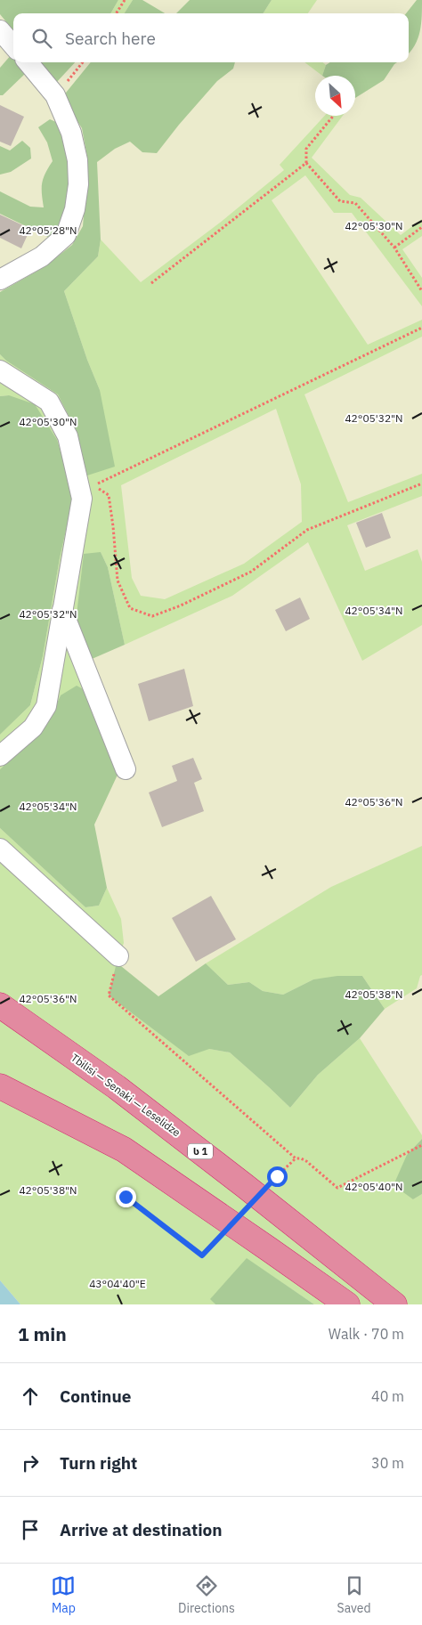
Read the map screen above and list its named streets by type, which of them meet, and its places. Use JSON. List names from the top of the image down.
{
  "streets": {
    "highway": ["Tbilisi — Senaki — Leselidze", "ს 1"]
  },
  "north": "bottom right",
  "page": {
    "search": "Search here",
    "heading": ["1 min", "Walk · 70 m"],
    "list": [
      ["Continue", "40 m"],
      ["Turn right", "30 m"],
      "Arrive at destination"
    ],
    "nav": ["Map", "Directions", "Saved"]
  },
  "coordinates": [
    "42°05'30\"N",
    "42°05'28\"N",
    "42°05'32\"N",
    "42°05'34\"N",
    "42°05'36\"N",
    "42°05'38\"N",
    "42°05'40\"N",
    "43°04'40\"E"
  ]
}
